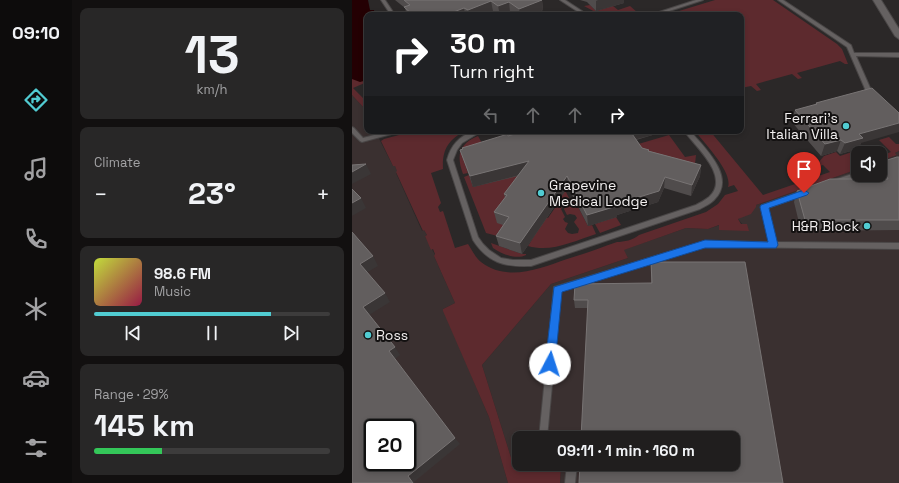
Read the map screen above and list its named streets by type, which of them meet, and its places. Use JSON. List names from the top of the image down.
{
  "places": [
    "Ferrari's Italian Villa",
    "Grapevine Medical Lodge",
    "H&R Block",
    "Ross"
  ],
  "page": {
    "tabs": "09:10",
    "tile": [
      ["13", "km/h"],
      "Climate",
      ["Range · 29%", "145 km"]
    ],
    "turn": ["30 m", "Turn right"],
    "heat": ["−", "23°", "+"],
    "song": ["98.6 FM", "Music"],
    "limit": "20",
    "trip": "09:11 · 1 min · 160 m"
  }
}
